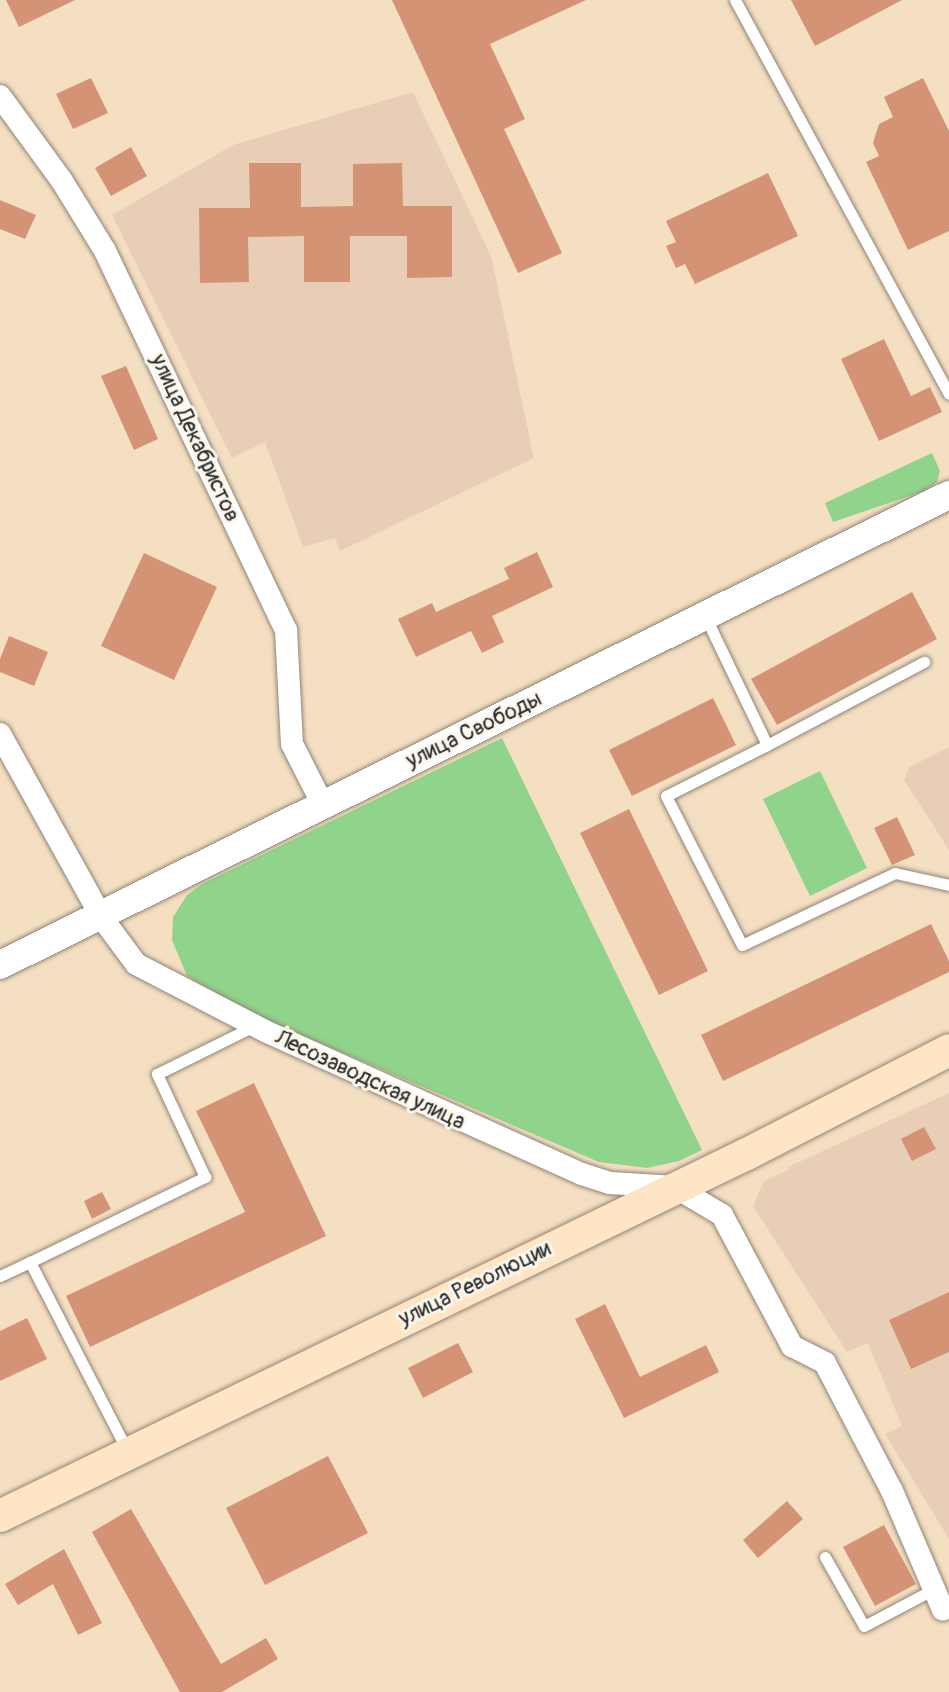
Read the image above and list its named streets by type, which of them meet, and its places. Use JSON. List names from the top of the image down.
{
  "streets": {
    "main road": ["улица Революции"],
    "street": ["улица Декабристов", "улица Свободы", "Лесозаводская улица"]
  },
  "crossings": [
    ["улица Декабристов", "улица Свободы"],
    ["улица Свободы", "Лесозаводская улица"],
    ["Лесозаводская улица", "улица Революции"]
  ]
}
